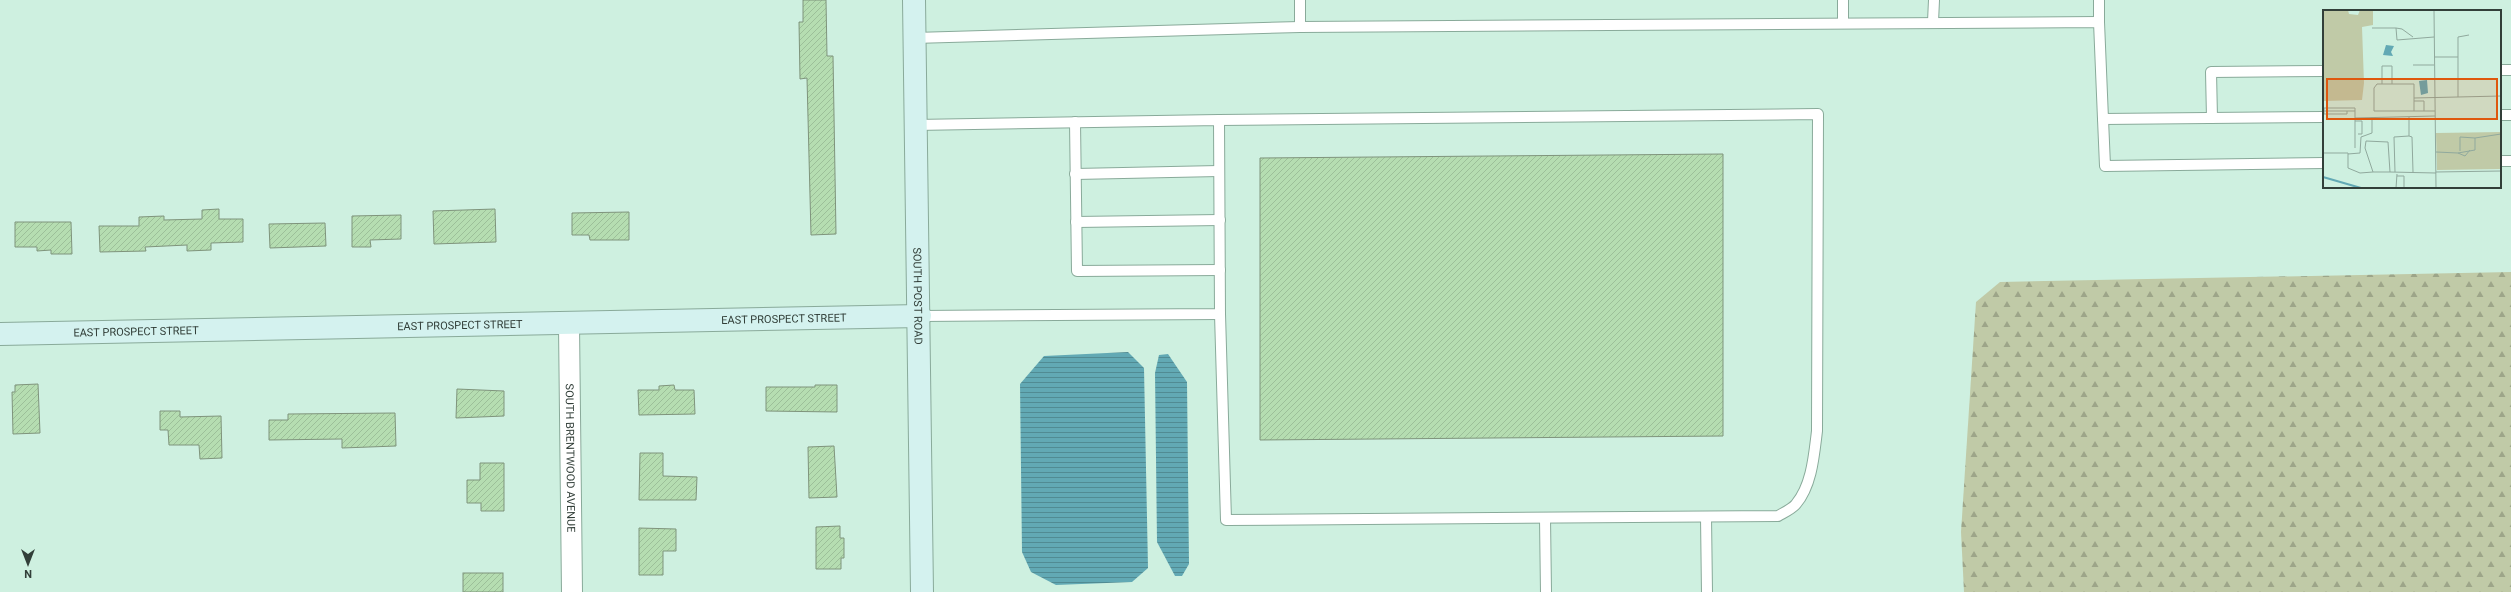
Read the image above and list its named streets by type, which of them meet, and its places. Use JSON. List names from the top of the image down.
{
  "streets": {
    "street": ["SOUTH POST ROAD", "EAST PROSPECT STREET", "SOUTH BRENTWOOD AVENUE"]
  },
  "crossings": [
    ["SOUTH POST ROAD", "EAST PROSPECT STREET"],
    ["EAST PROSPECT STREET", "SOUTH BRENTWOOD AVENUE"]
  ],
  "north": "bottom"
}
